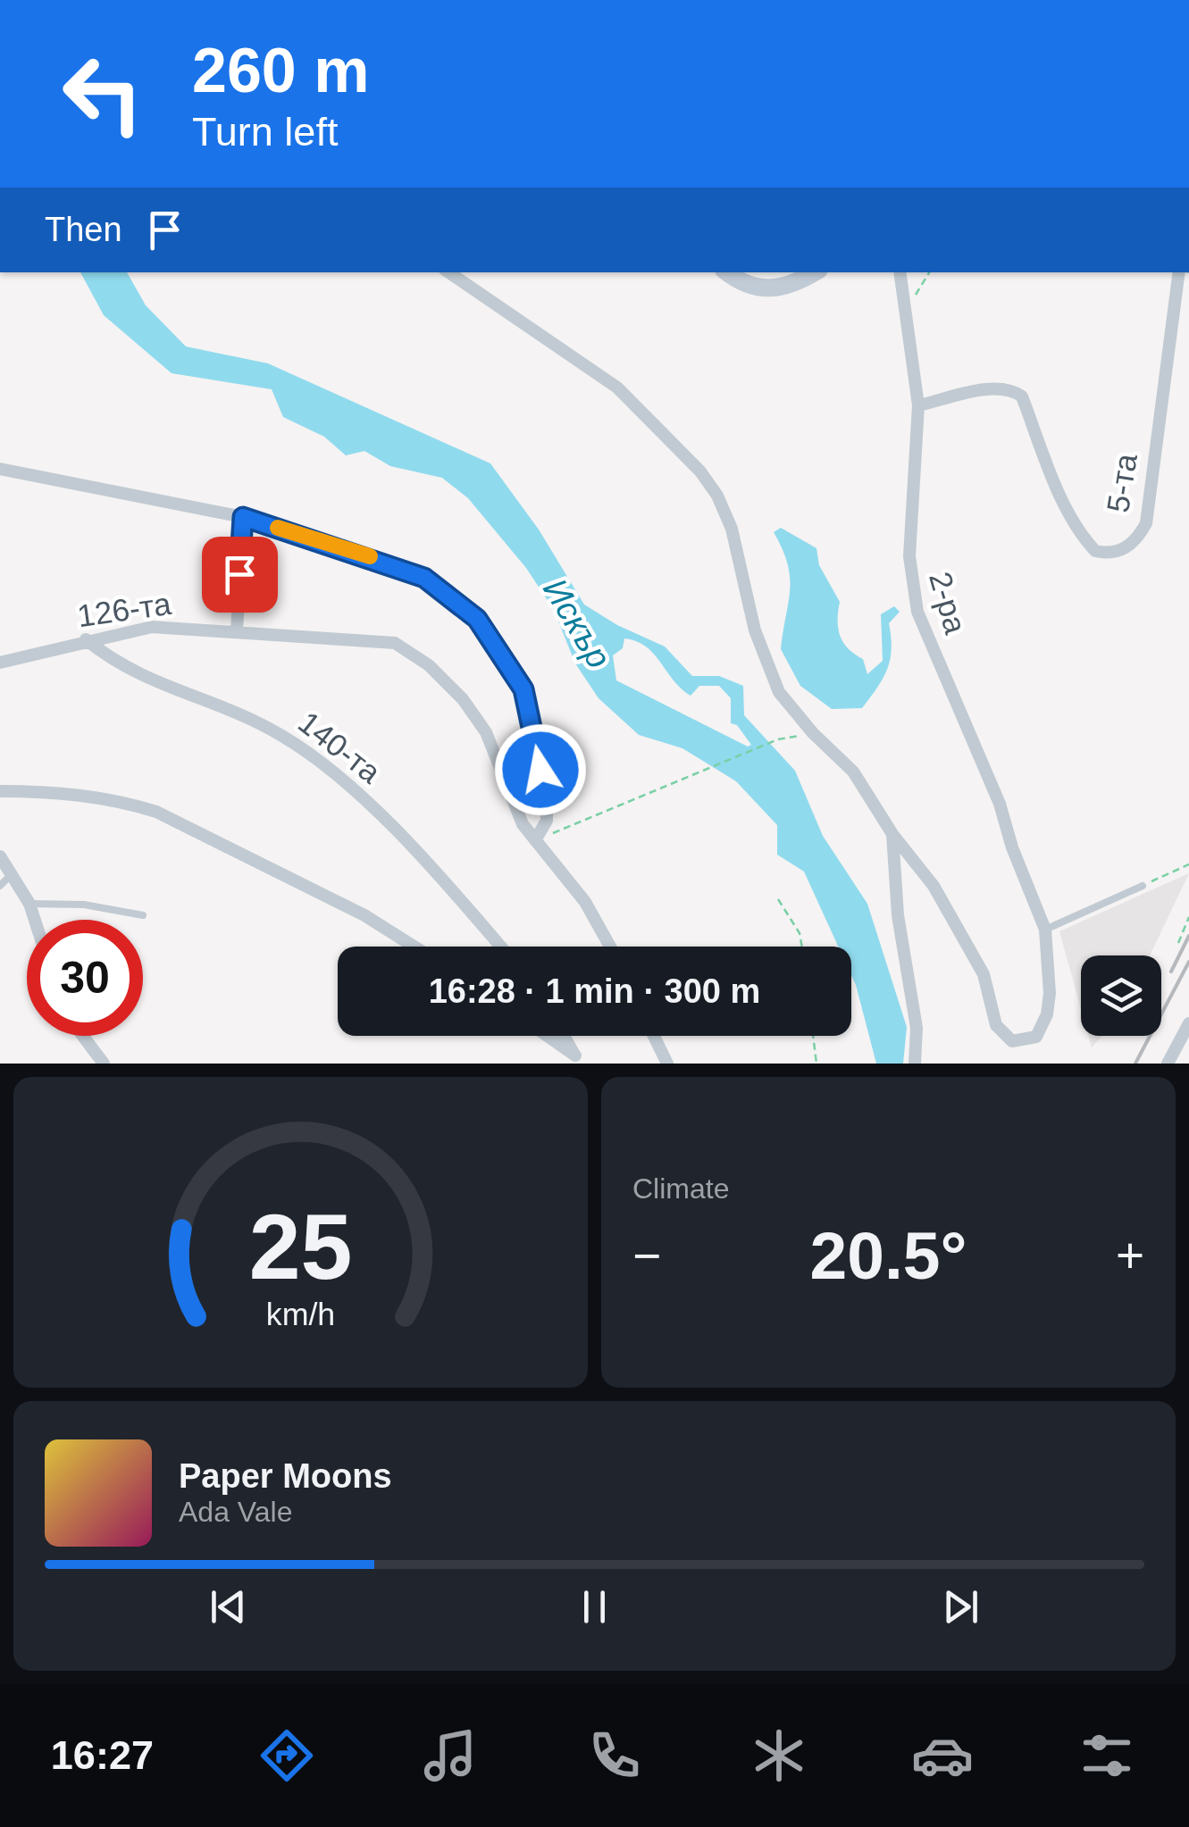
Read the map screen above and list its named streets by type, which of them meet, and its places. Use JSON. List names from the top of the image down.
{
  "streets": {
    "street": [
      "5-та",
      "2-ра",
      "126-та",
      "140-та"
    ]
  },
  "crossings": [
    ["5-та", "2-ра"],
    ["126-та", "140-та"]
  ],
  "water": ["Искър"],
  "page": {
    "turn": ["260 m", "Turn left"],
    "then": "Then",
    "limit": "30",
    "trip": "16:28 · 1 min · 300 m",
    "tile": "Climate",
    "heat": ["−", "20.5°", "+"],
    "song": ["Paper Moons", "Ada Vale"],
    "tabs": "16:27",
    "gauge": ["25", "km/h"]
  }
}
